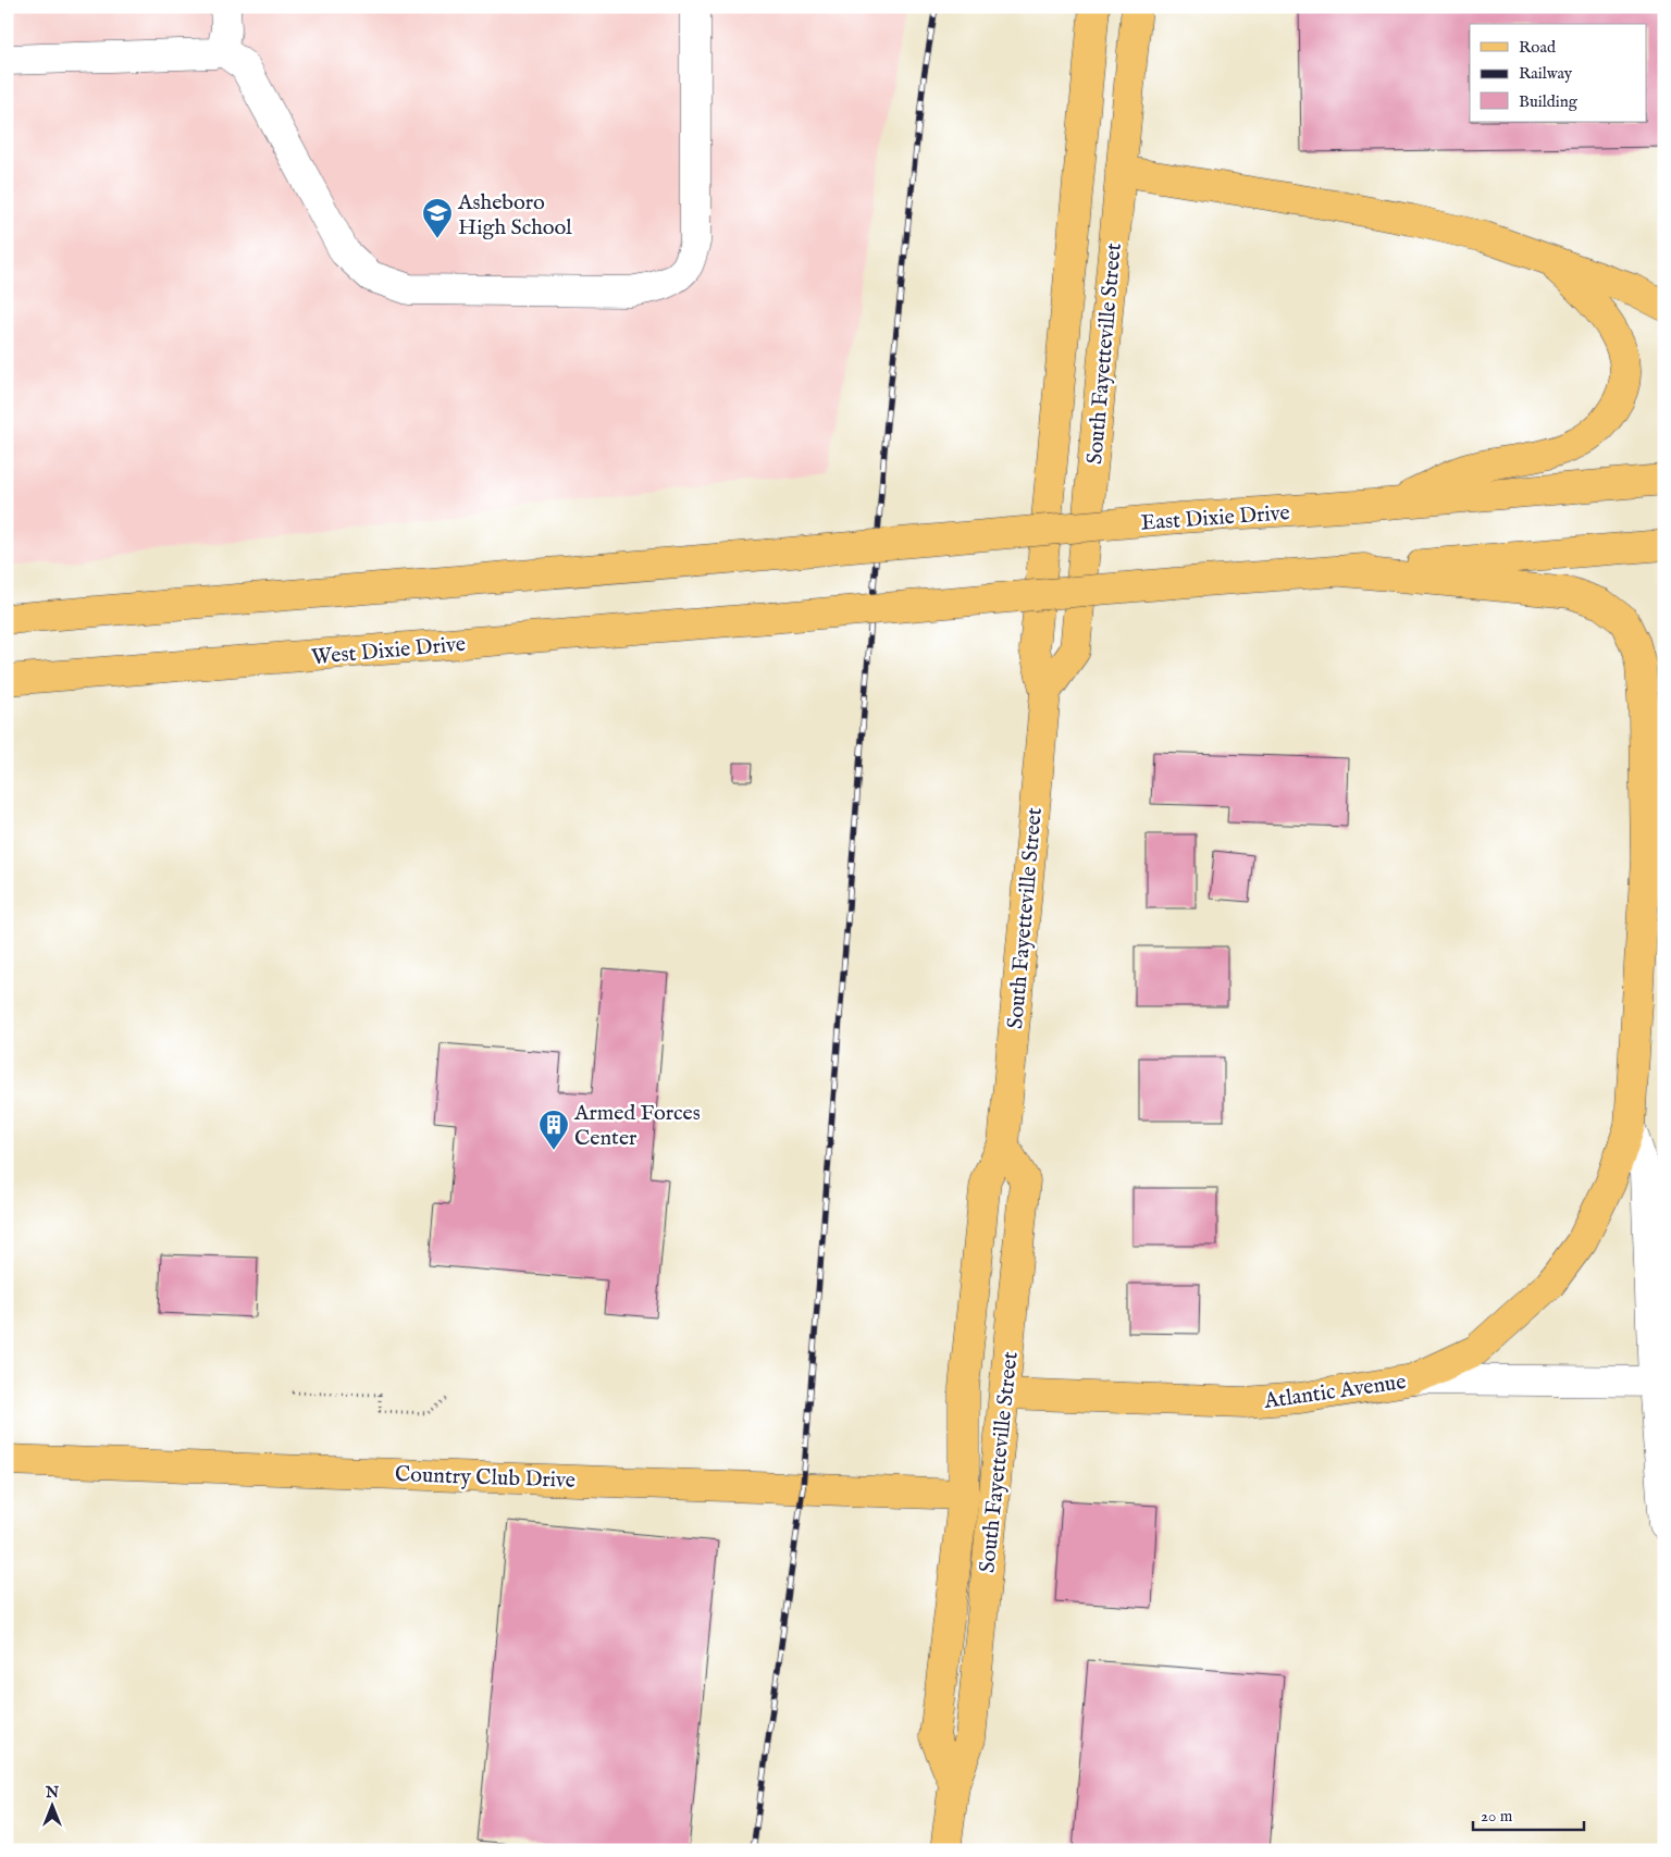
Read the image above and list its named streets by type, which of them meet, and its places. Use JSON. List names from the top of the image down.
{
  "streets": {
    "main road": [
      "South Fayetteville Street",
      "East Dixie Drive",
      "West Dixie Drive",
      "Atlantic Avenue",
      "Country Club Drive"
    ]
  },
  "crossings": [
    ["South Fayetteville Street", "Atlantic Avenue"],
    ["South Fayetteville Street", "Country Club Drive"]
  ],
  "places": {
    "school or university": ["Asheboro High School"],
    "building": ["Armed Forces Center"]
  },
  "legend": ["Road", "Railway", "Building"],
  "scale_bar": "20 m",
  "north": "top"
}
